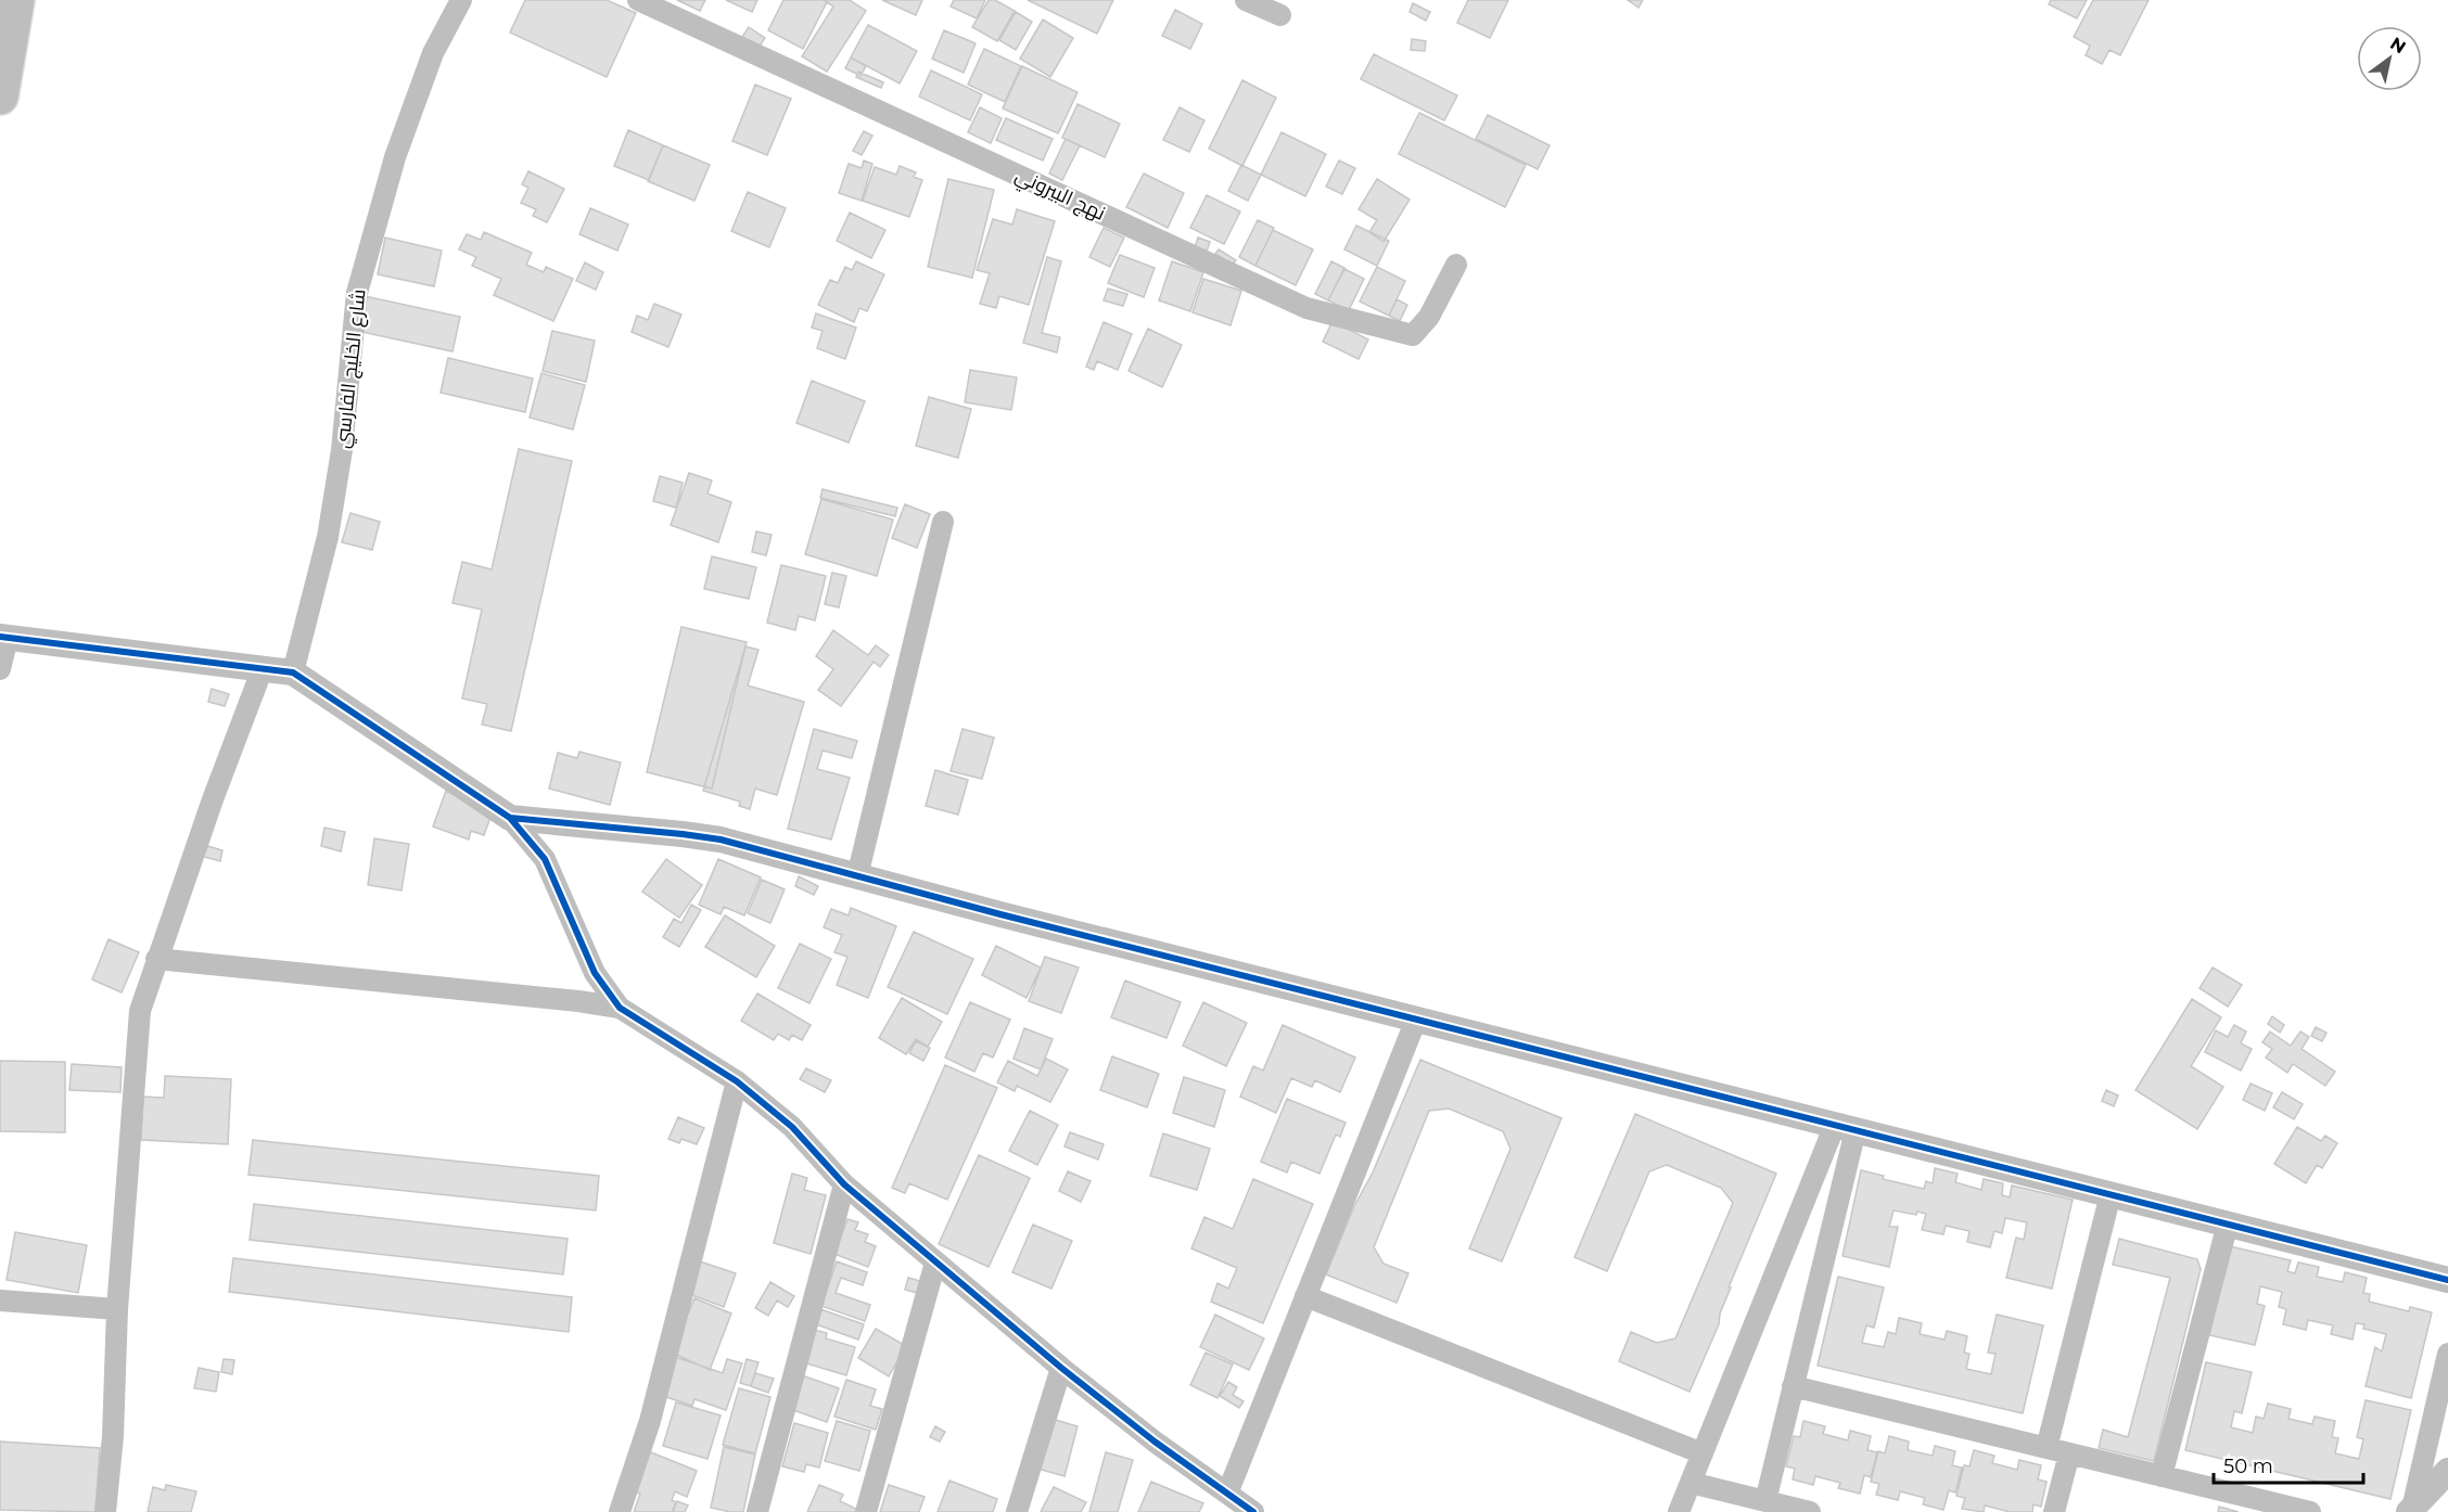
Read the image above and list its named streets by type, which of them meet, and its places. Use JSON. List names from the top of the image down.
{
  "streets": {
    "street": ["نهج البيروني", "شارع الخليج الفارسي"]
  },
  "scale_bar": "50 m",
  "north": "top right"
}
